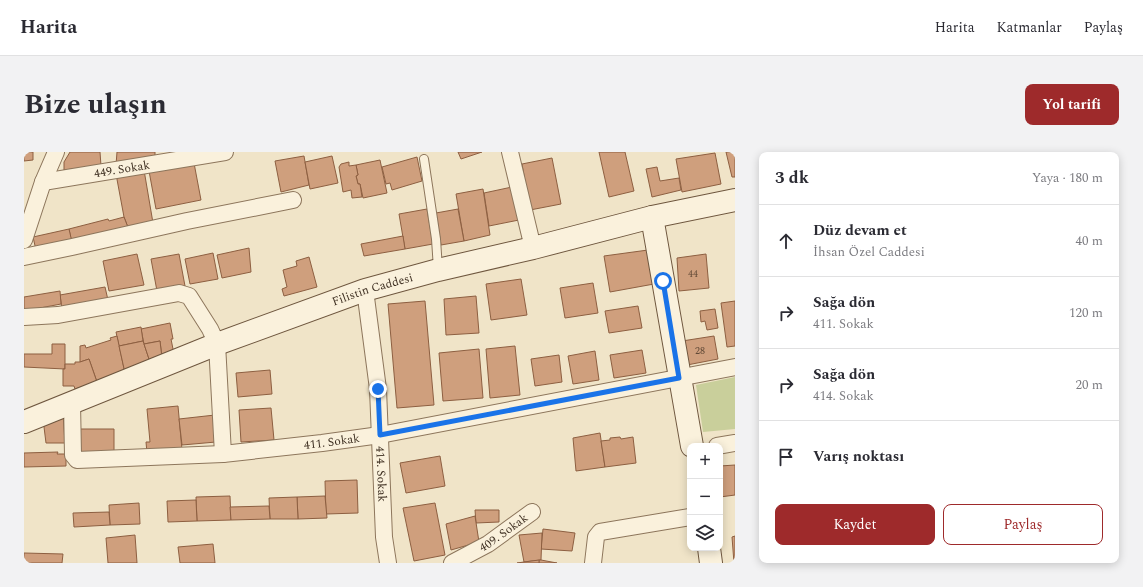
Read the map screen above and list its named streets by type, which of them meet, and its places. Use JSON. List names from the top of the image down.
{
  "streets": {
    "street": [
      "449. Sokak",
      "Filistin Caddesi",
      "411. Sokak",
      "414. Sokak",
      "409. Sokak"
    ]
  },
  "crossings": [
    ["Filistin Caddesi", "411. Sokak"],
    ["Filistin Caddesi", "414. Sokak"],
    ["411. Sokak", "414. Sokak"]
  ],
  "house_numbers": ["44", "28"],
  "page": {
    "header": "Harita",
    "nav": ["Harita", "Katmanlar", "Paylaş"],
    "title": "Bize ulaşın",
    "buttons": [
      "Yol tarifi",
      ["Kaydet", "Paylaş"]
    ],
    "heading": ["3 dk", "Yaya · 180 m"],
    "list": [
      ["Düz devam et", "İhsan Özel Caddesi", "40 m"],
      ["Sağa dön", "411. Sokak", "120 m"],
      ["Sağa dön", "414. Sokak", "20 m"],
      "Varış noktası"
    ],
    "map_buttons": ["+", "−"]
  }
}
